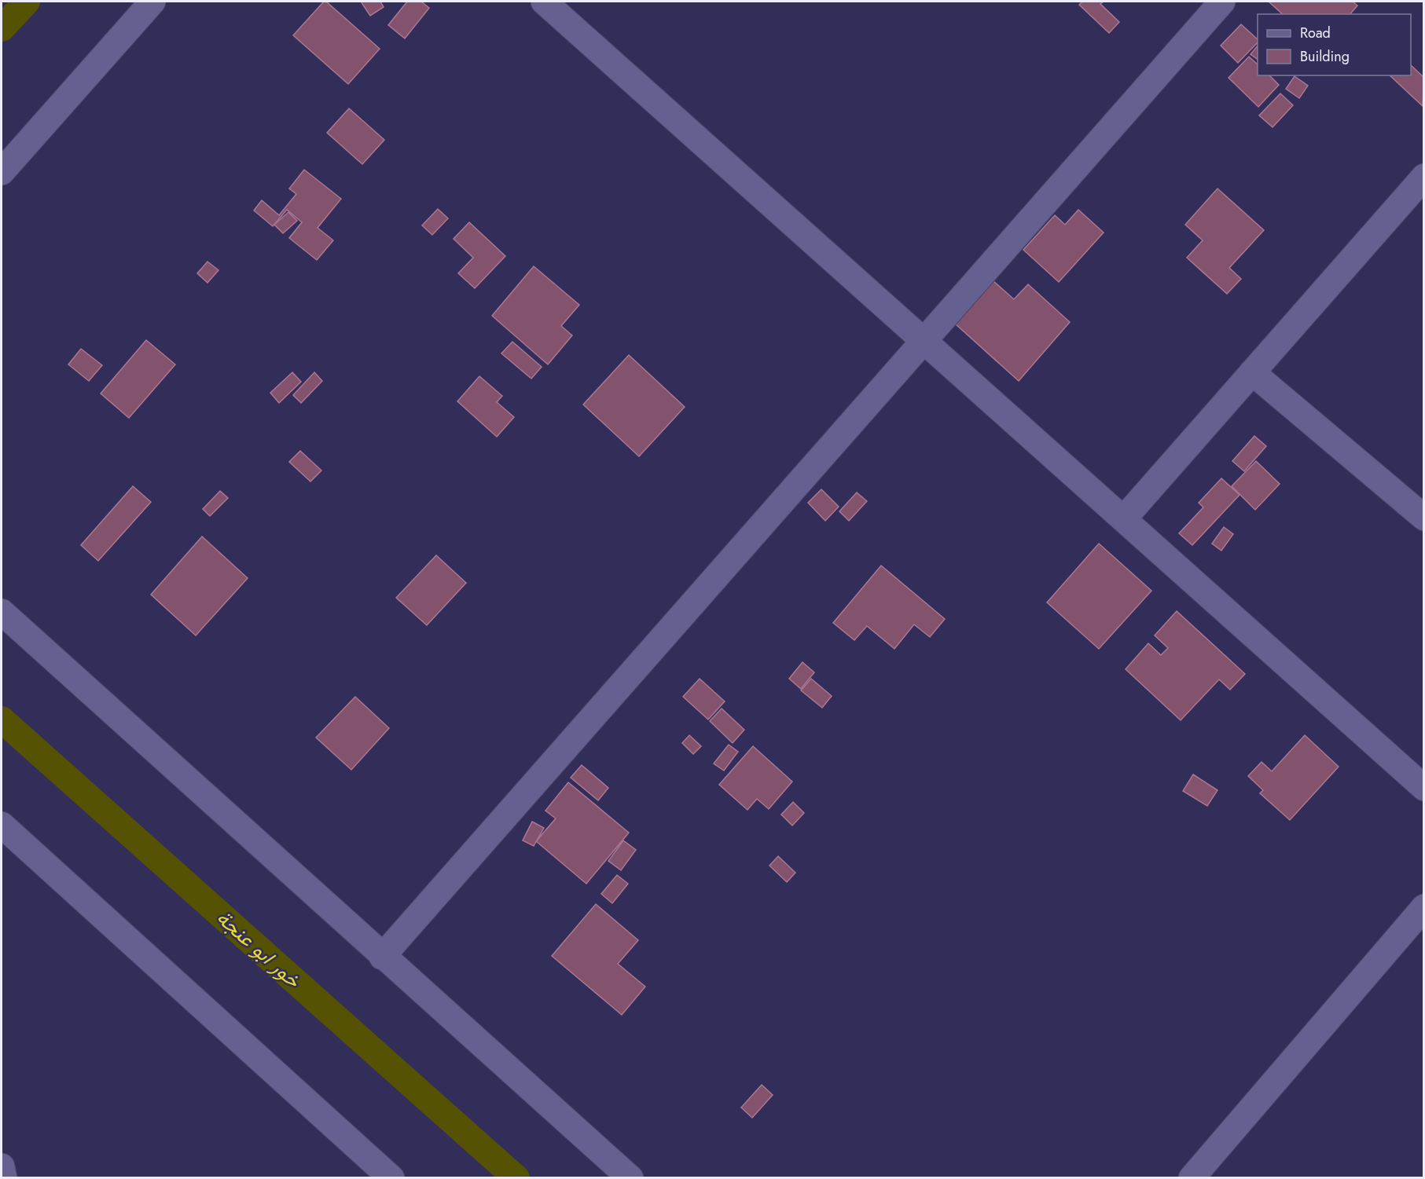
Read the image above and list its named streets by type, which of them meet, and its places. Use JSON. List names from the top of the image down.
{
  "water": ["خور ابو عنجة"],
  "legend": ["Road", "Building"]
}
